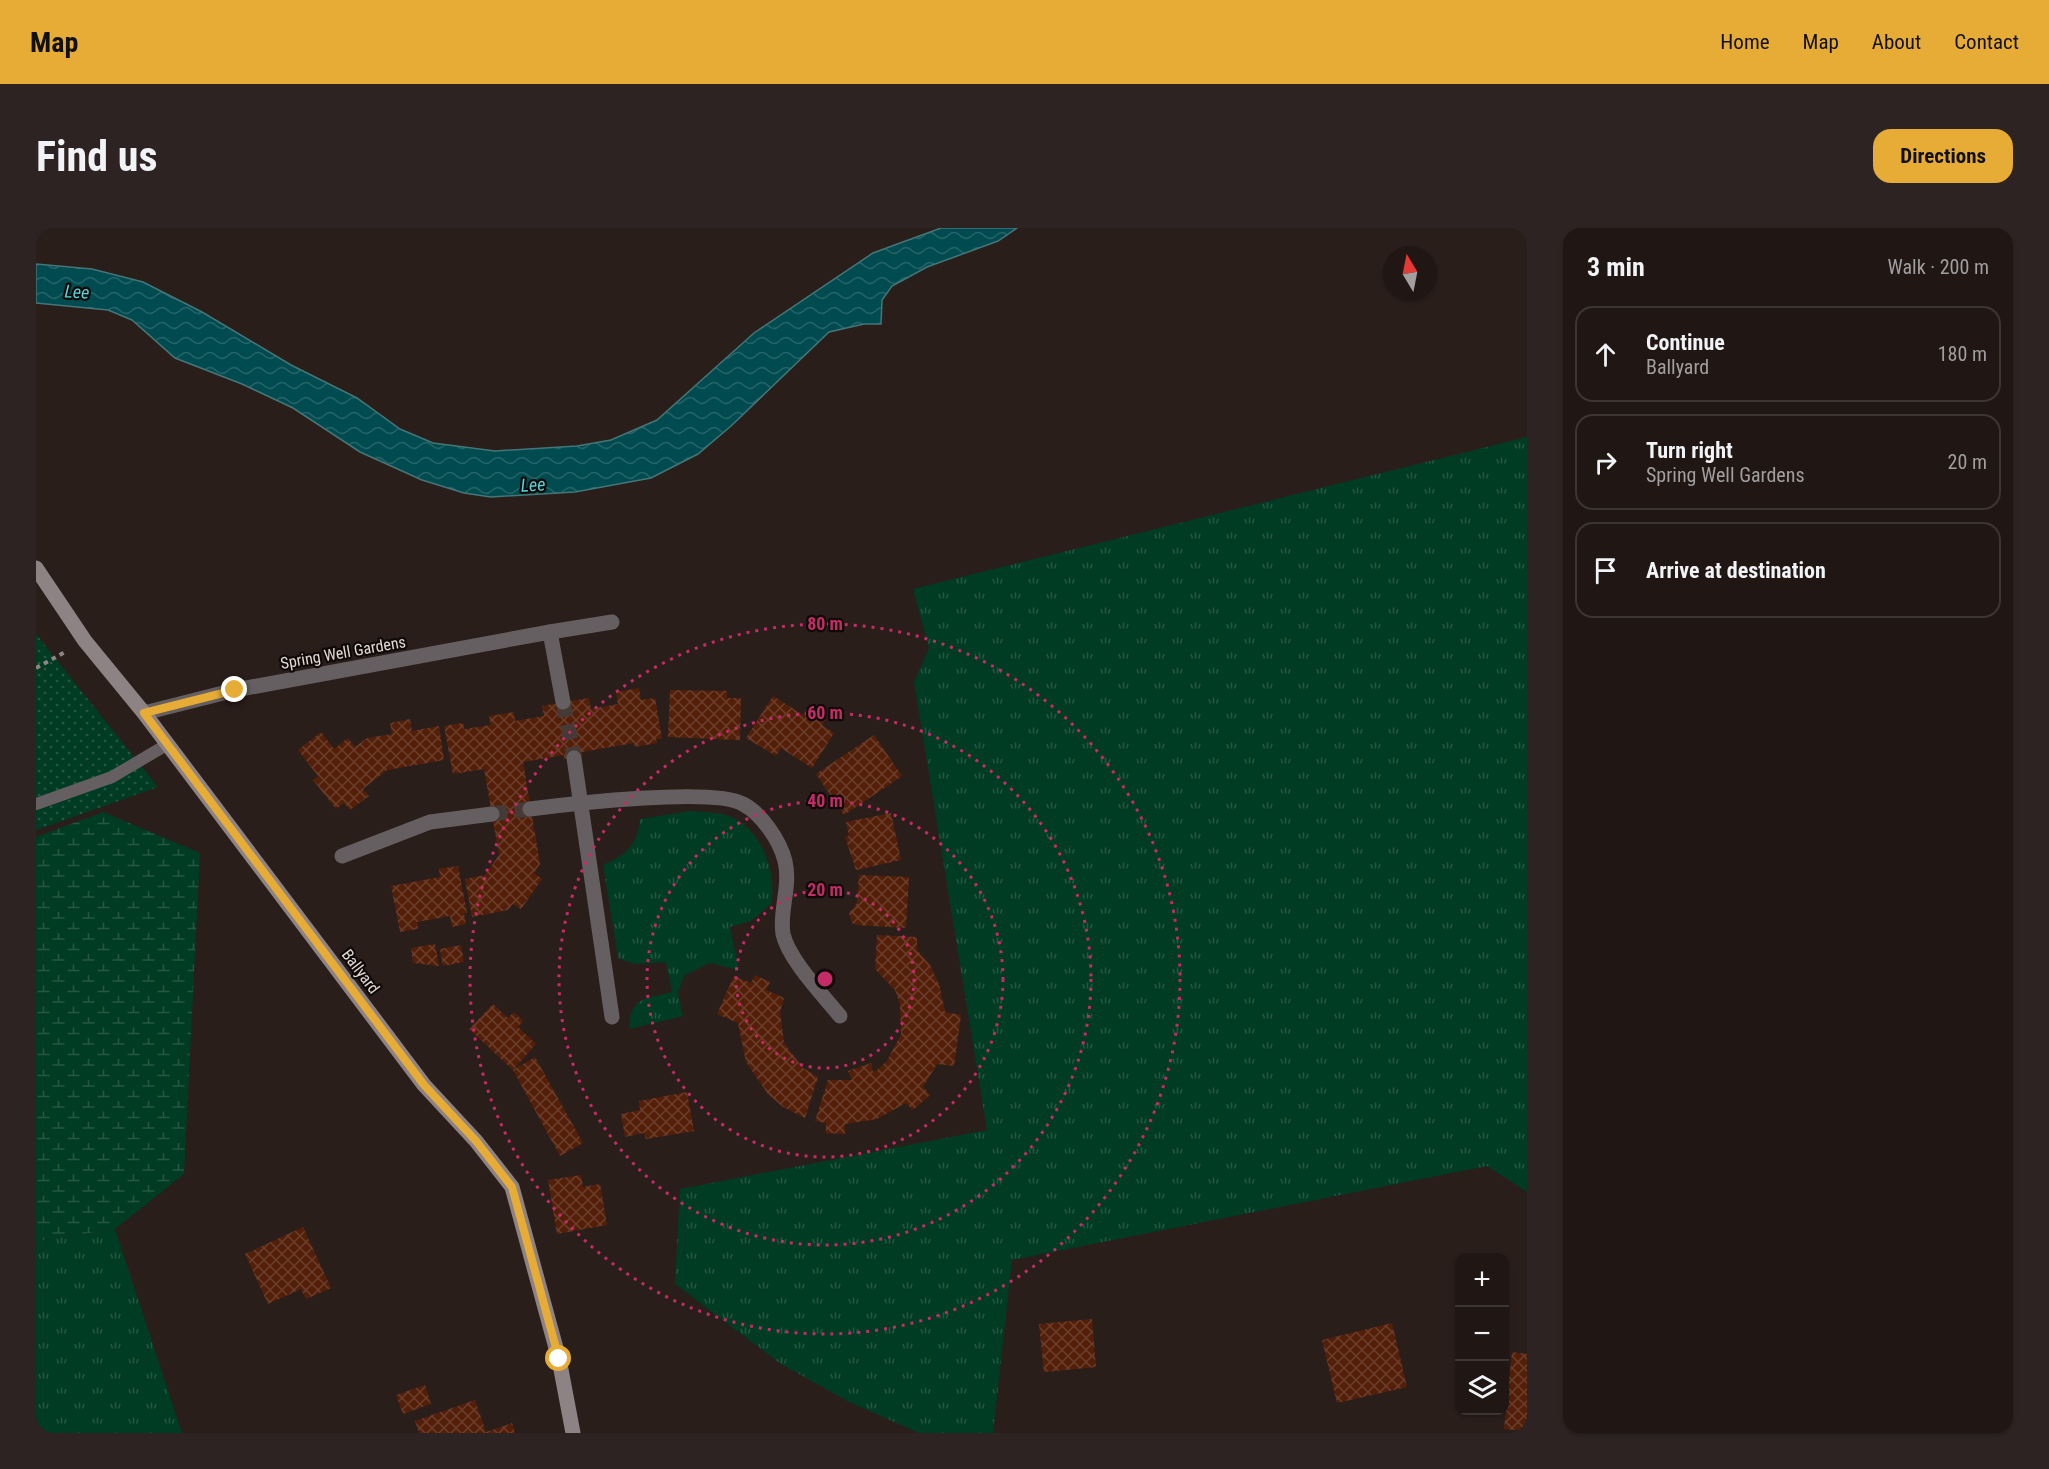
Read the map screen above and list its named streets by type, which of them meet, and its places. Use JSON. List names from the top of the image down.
{
  "streets": {
    "street": ["Spring Well Gardens", "Ballyard"]
  },
  "crossings": [
    ["Spring Well Gardens", "Ballyard"]
  ],
  "water": ["Lee"],
  "north": "top",
  "page": {
    "header": "Map",
    "nav": [
      "Home",
      "Map",
      "About",
      "Contact"
    ],
    "buttons": "Directions",
    "title": "Find us",
    "heading": ["3 min", "Walk · 200 m"],
    "list": [
      ["Continue", "Ballyard", "180 m"],
      ["Turn right", "Spring Well Gardens", "20 m"],
      "Arrive at destination"
    ],
    "map_buttons": ["+", "−"]
  },
  "rings": [
    "80 m",
    "60 m",
    "40 m",
    "20 m"
  ]
}
